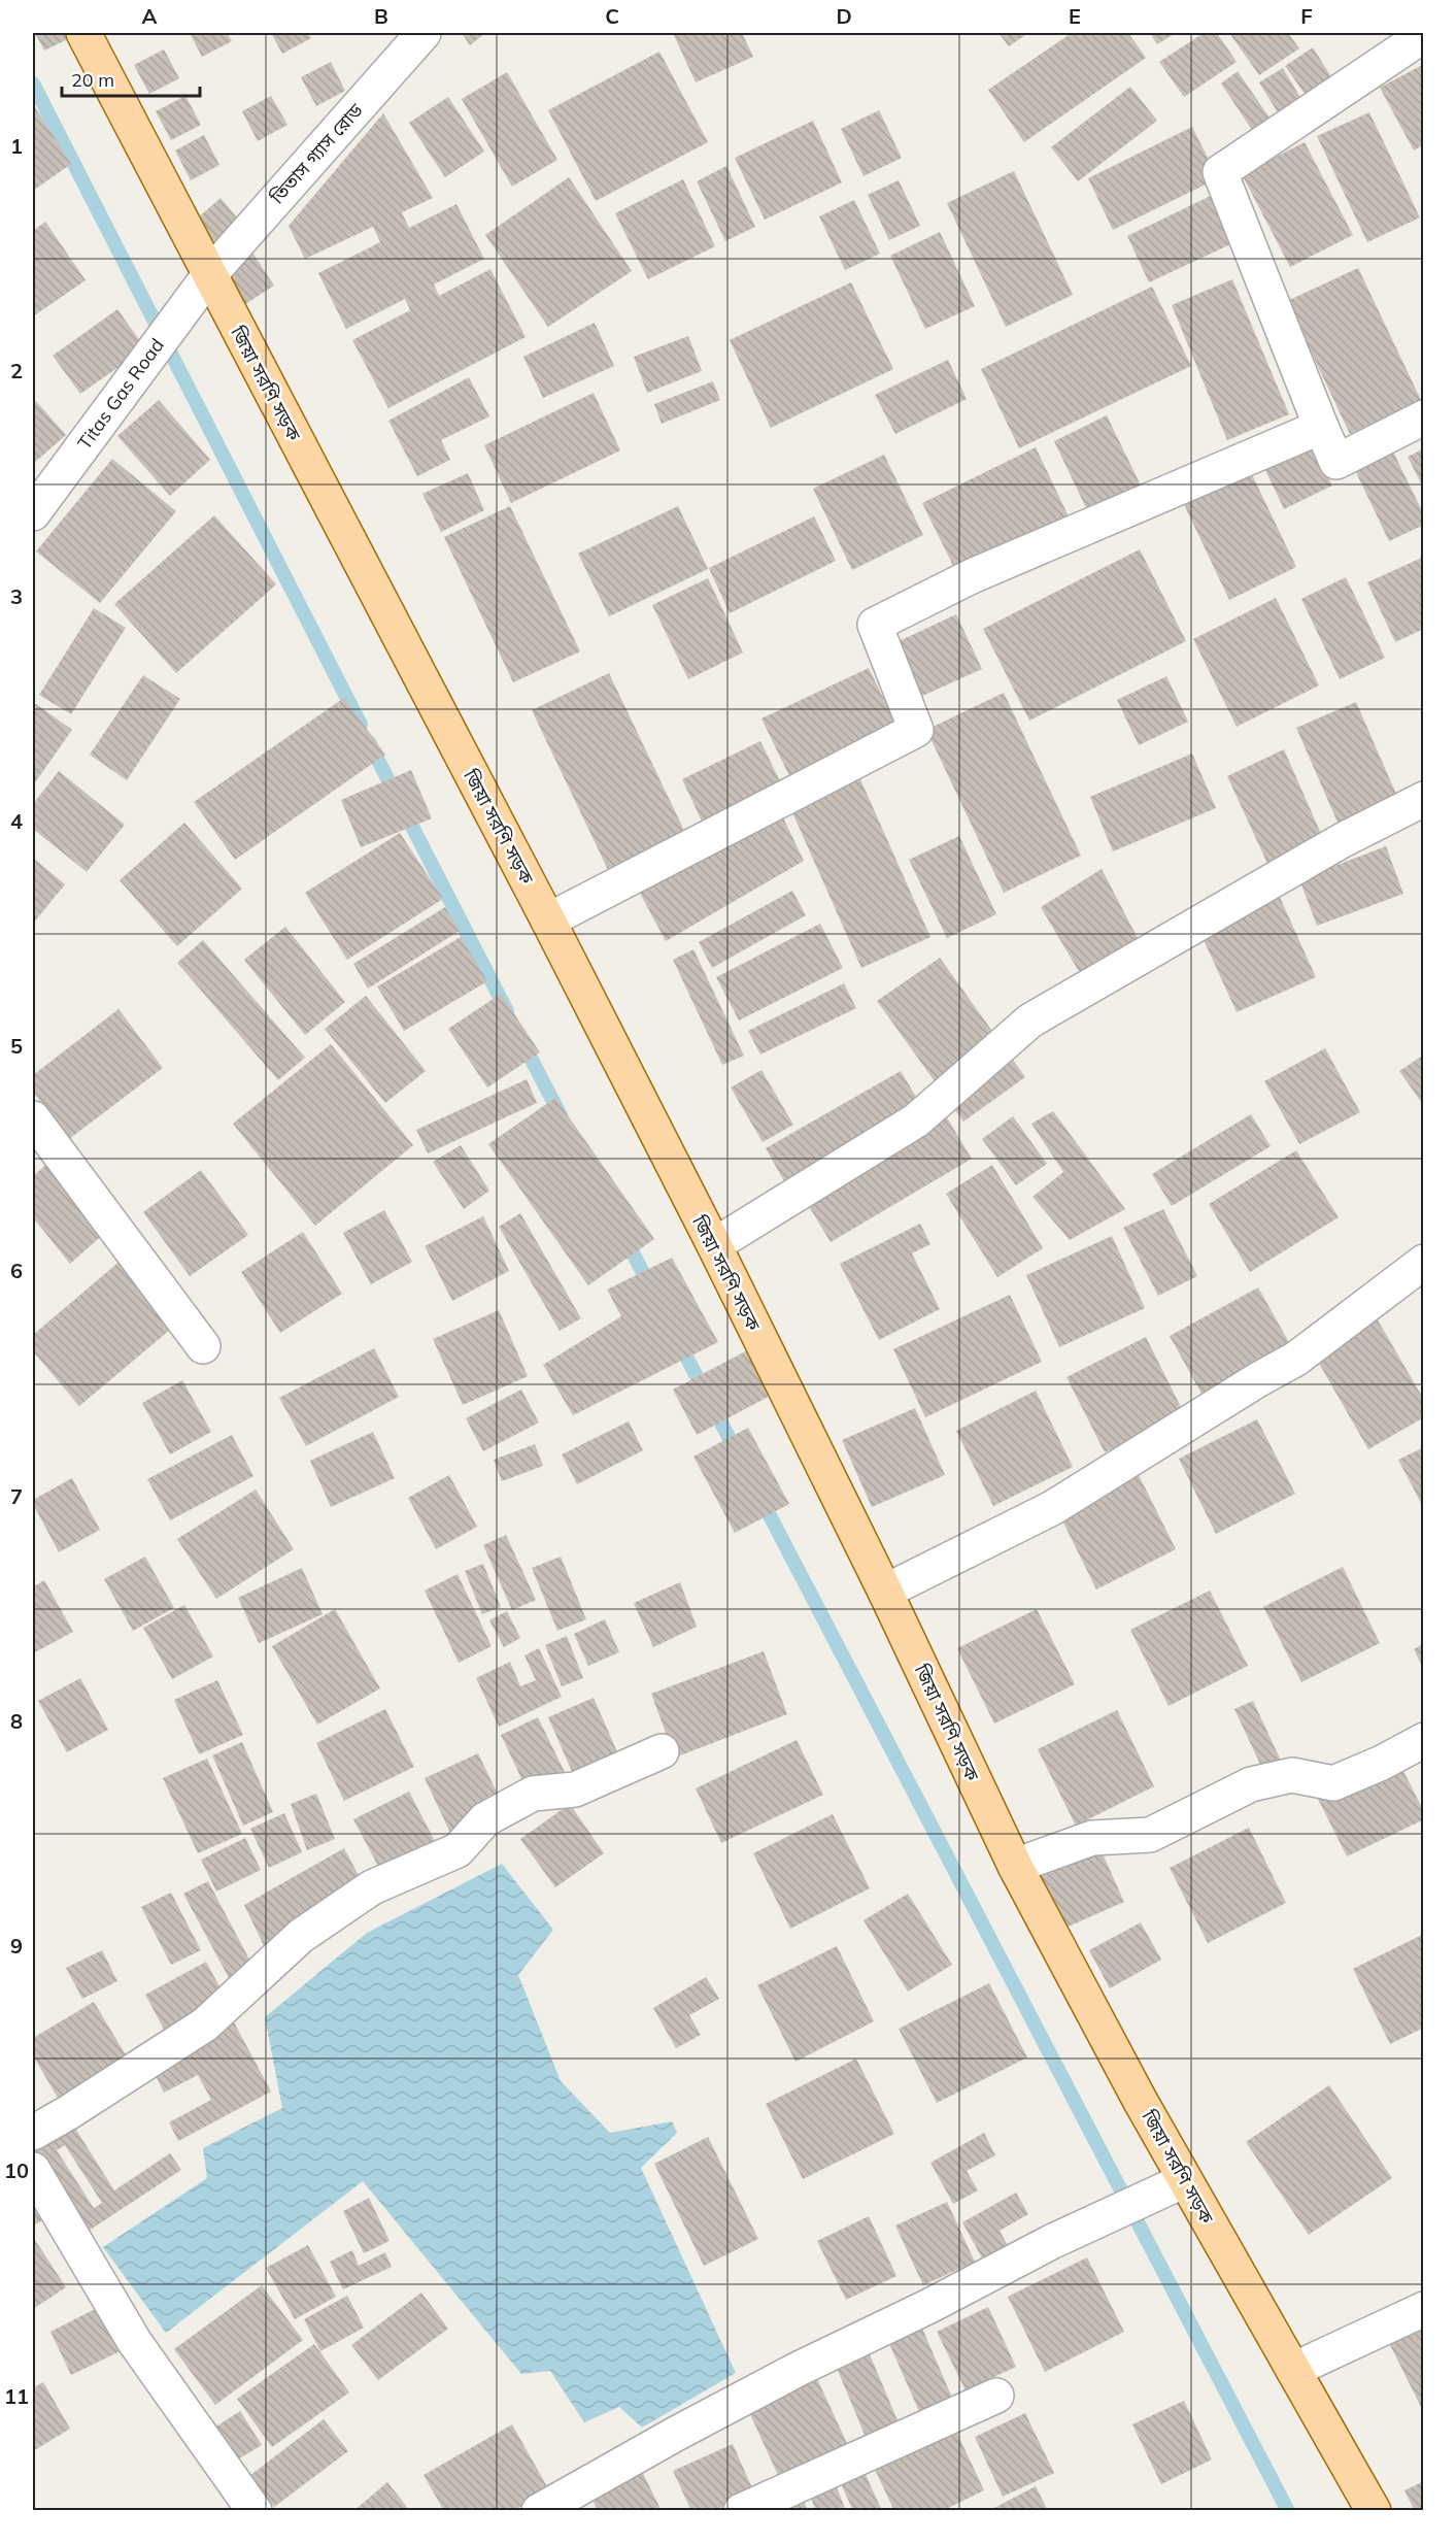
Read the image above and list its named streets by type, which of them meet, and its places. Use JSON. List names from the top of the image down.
{
  "streets": {
    "main road": ["জিয়া সরণি সড়ক"],
    "street": ["তিতাস গ্যাস রোড", "Titas Gas Road"]
  },
  "crossings": [
    ["তিতাস গ্যাস রোড", "জিয়া সরণি সড়ক"],
    ["তিতাস গ্যাস রোড", "Titas Gas Road"],
    ["জিয়া সরণি সড়ক", "Titas Gas Road"]
  ],
  "scale_bar": "20 m",
  "grid": {
    "columns": [
      "A",
      "B",
      "C",
      "D",
      "E",
      "F"
    ],
    "rows": [
      "1",
      "2",
      "3",
      "4",
      "5",
      "6",
      "7",
      "8",
      "9",
      "10",
      "11"
    ]
  }
}
